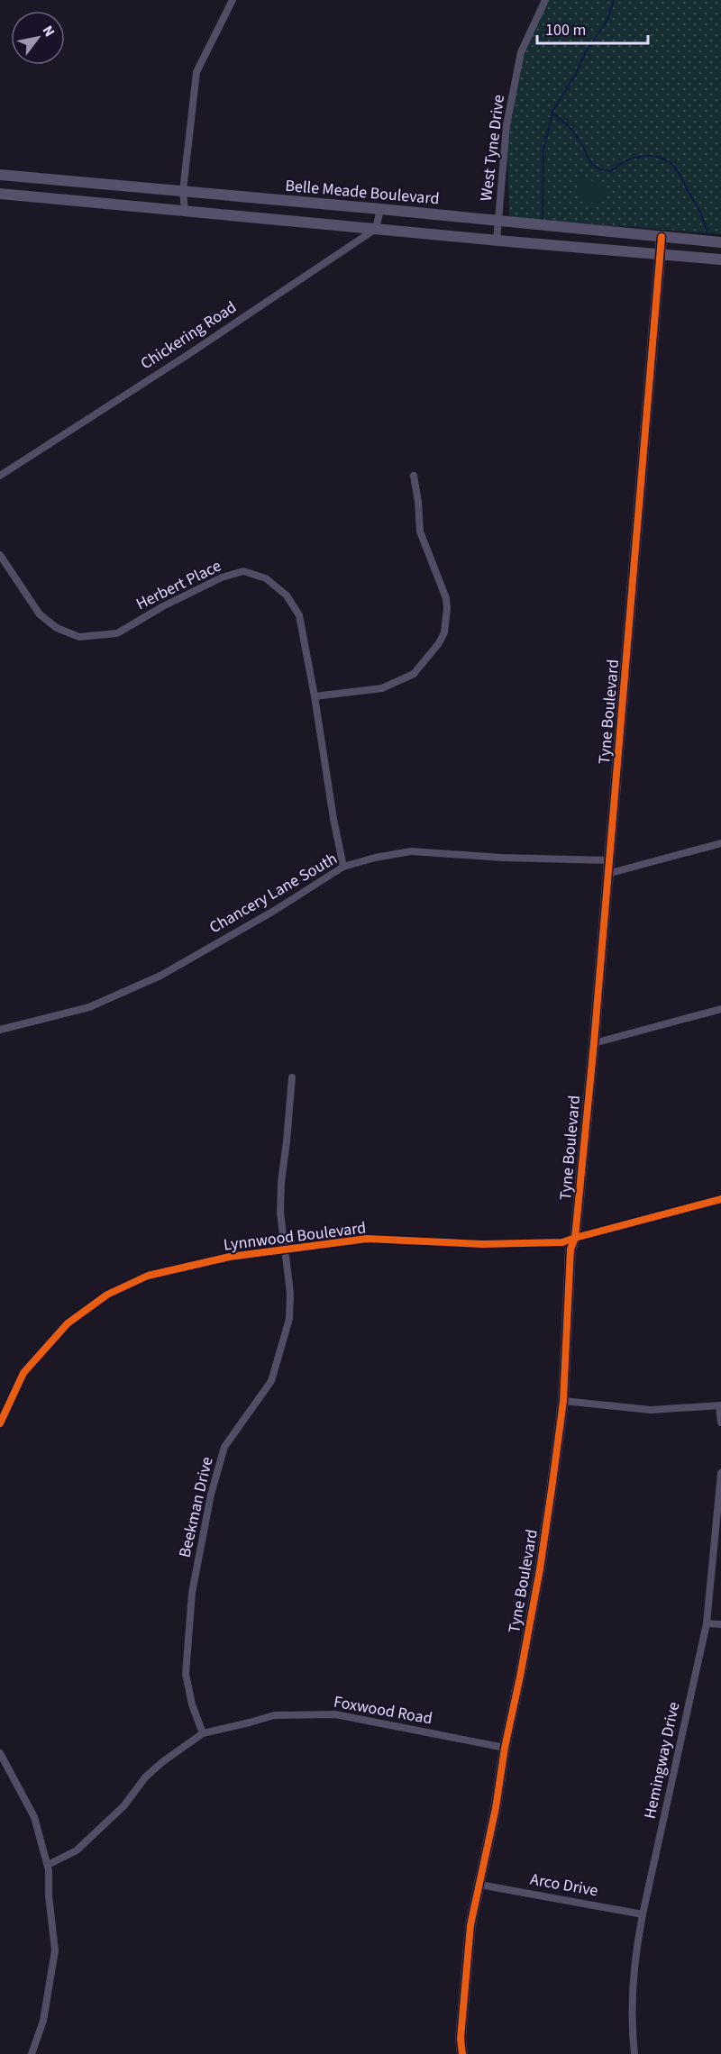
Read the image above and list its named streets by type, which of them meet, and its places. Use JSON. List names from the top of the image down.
{
  "streets": {
    "street": [
      "West Tyne Drive",
      "Belle Meade Boulevard",
      "Chickering Road",
      "Herbert Place",
      "Tyne Boulevard",
      "Chancery Lane South",
      "Lynnwood Boulevard",
      "Beekman Drive",
      "Foxwood Road",
      "Hemingway Drive",
      "Arco Drive"
    ]
  },
  "crossings": [
    ["West Tyne Drive", "Belle Meade Boulevard"],
    ["Belle Meade Boulevard", "Tyne Boulevard"],
    ["Herbert Place", "Chancery Lane South"],
    ["Tyne Boulevard", "Chancery Lane South"],
    ["Tyne Boulevard", "Lynnwood Boulevard"],
    ["Tyne Boulevard", "Foxwood Road"],
    ["Tyne Boulevard", "Arco Drive"],
    ["Lynnwood Boulevard", "Beekman Drive"],
    ["Beekman Drive", "Foxwood Road"],
    ["Hemingway Drive", "Arco Drive"]
  ],
  "scale_bar": "100 m",
  "north": "top right"
}
